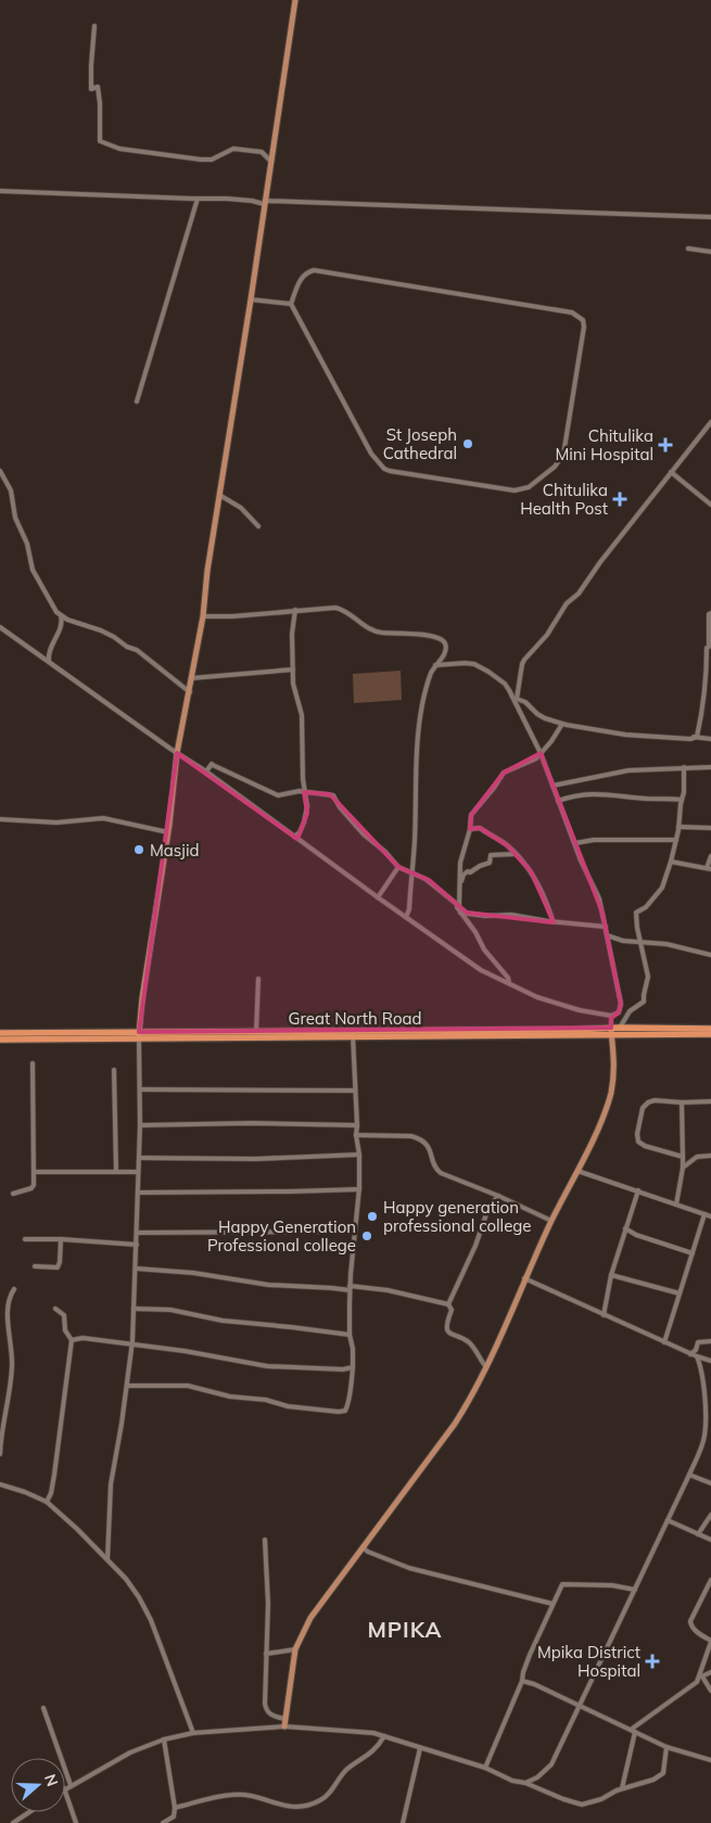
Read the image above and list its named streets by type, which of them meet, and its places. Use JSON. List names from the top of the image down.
{
  "streets": {
    "highway": ["Great North Road"]
  },
  "districts": ["MPIKA"],
  "places": {
    "other": [
      "St Joseph Cathedral",
      "Masjid",
      "Happy generation professional college",
      "Happy Generation Professional college"
    ],
    "health": ["Chitulika Mini Hospital", "Chitulika Health Post", "Mpika District Hospital"]
  },
  "north": "right"
}
